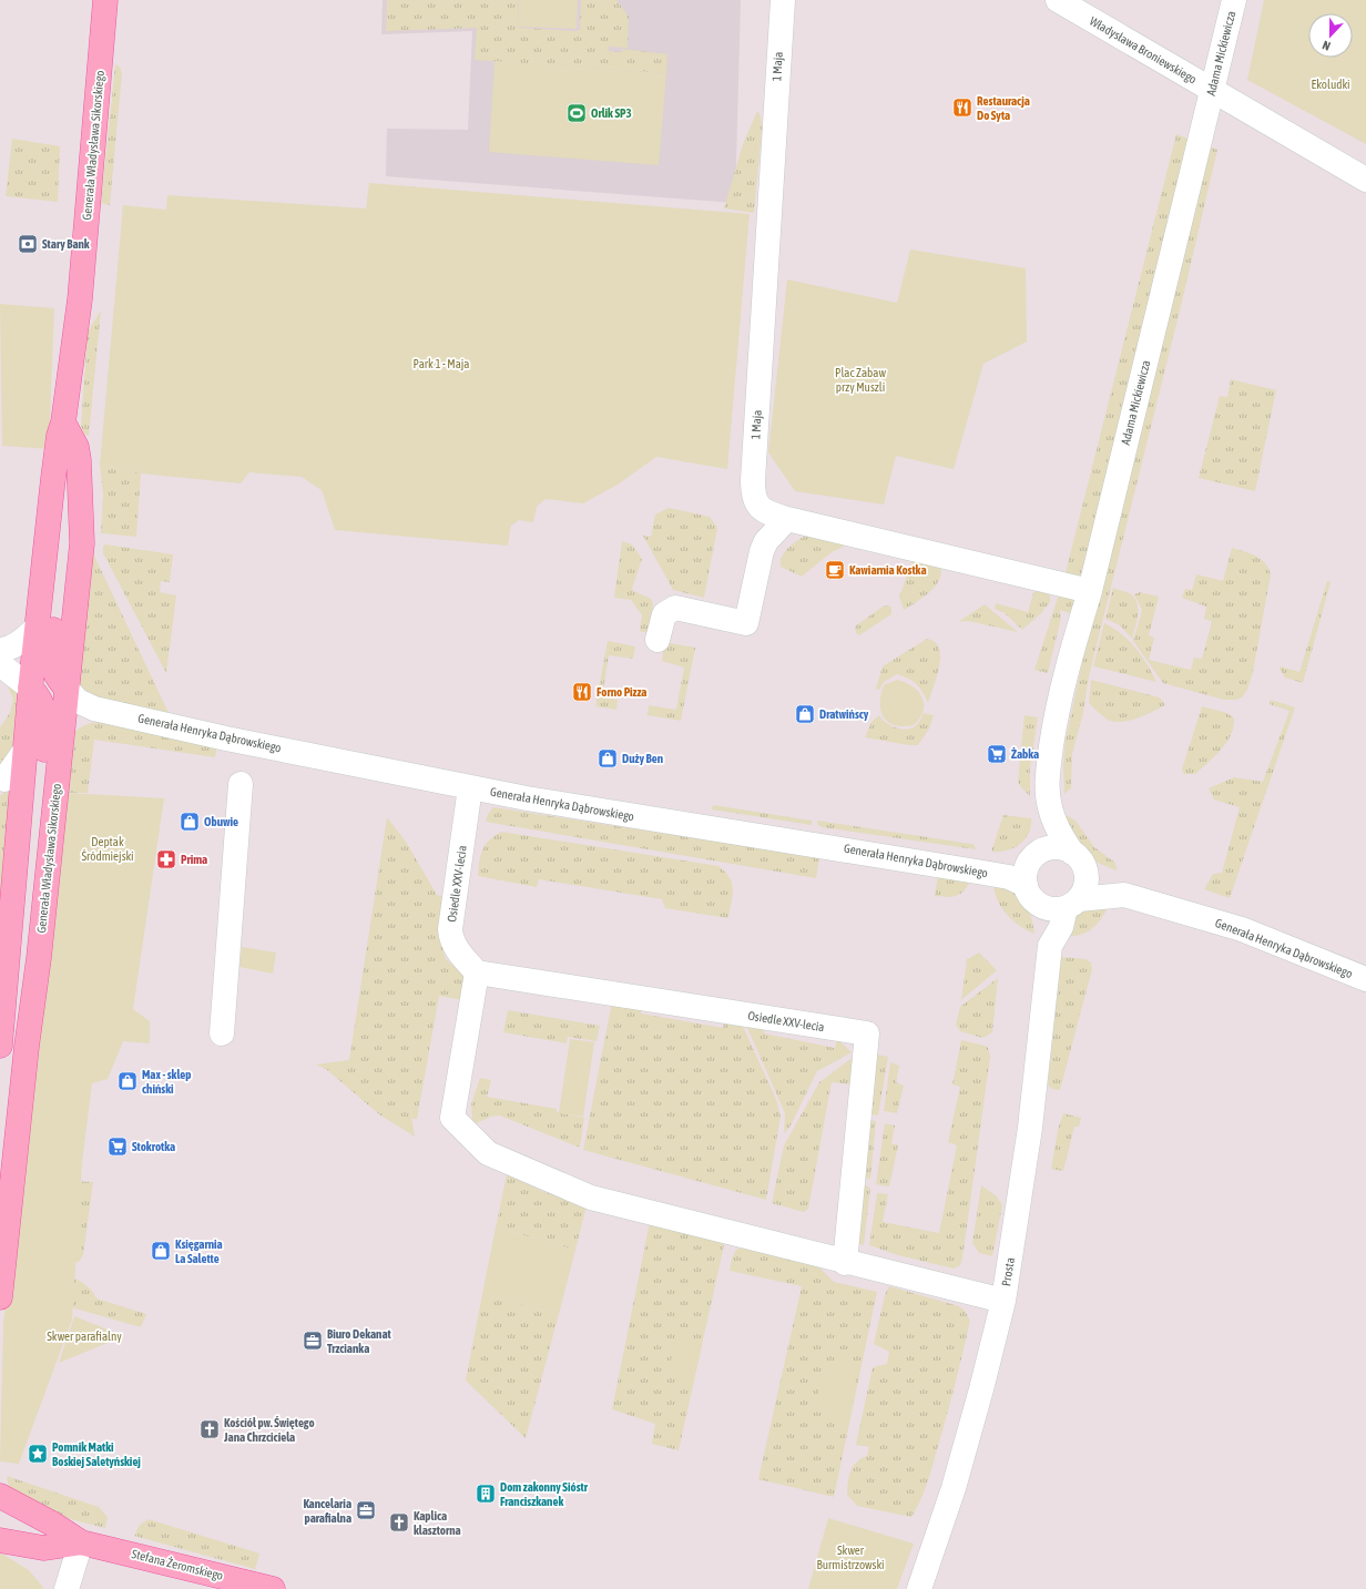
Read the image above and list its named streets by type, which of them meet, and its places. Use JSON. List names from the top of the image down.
{
  "streets": {
    "main road": ["Generała Władysława Sikorskiego", "Stefana Żeromskiego"],
    "street": [
      "Władysława Broniewskiego",
      "Adama Mickiewicza",
      "1 Maja",
      "Generała Henryka Dąbrowskiego",
      "Osiedle XXV-lecia",
      "Prosta"
    ]
  },
  "crossings": [
    ["Władysława Broniewskiego", "Adama Mickiewicza"],
    ["Adama Mickiewicza", "1 Maja"],
    ["Adama Mickiewicza", "Generała Henryka Dąbrowskiego"],
    ["Adama Mickiewicza", "Prosta"],
    ["Generała Władysława Sikorskiego", "Generała Henryka Dąbrowskiego"],
    ["Generała Henryka Dąbrowskiego", "Osiedle XXV-lecia"],
    ["Generała Henryka Dąbrowskiego", "Prosta"]
  ],
  "parks": [
    "Ekoludki",
    "Park 1 - Maja",
    "Plac Zabaw przy Muszli",
    "Deptak Śródmiejski",
    "Skwer parafialny",
    "Skwer Burmistrzowski"
  ],
  "places": {
    "restaurant": ["Restauracja Do Syta", "Forno Pizza"],
    "sports": ["Orlik SP3"],
    "bank": ["Stary Bank"],
    "cafe": ["Kawiarnia Kostka"],
    "shop": [
      "Dratwińscy",
      "Duży Ben",
      "Obuwie",
      "Max - sklep chiński",
      "Księgarnia La Salette"
    ],
    "supermarket": ["Żabka", "Stokrotka"],
    "pharmacy": ["Prima"],
    "office": ["Biuro Dekanat Trzcianka", "Kancelaria parafialna"],
    "church": ["Kościół pw. Świętego Jana Chrzciciela", "Kaplica klasztorna"],
    "place": ["Pomnik Matki Boskiej Saletyńskiej"],
    "building": ["Dom zakonny Sióstr Franciszkanek"]
  },
  "north": "bottom"
}
